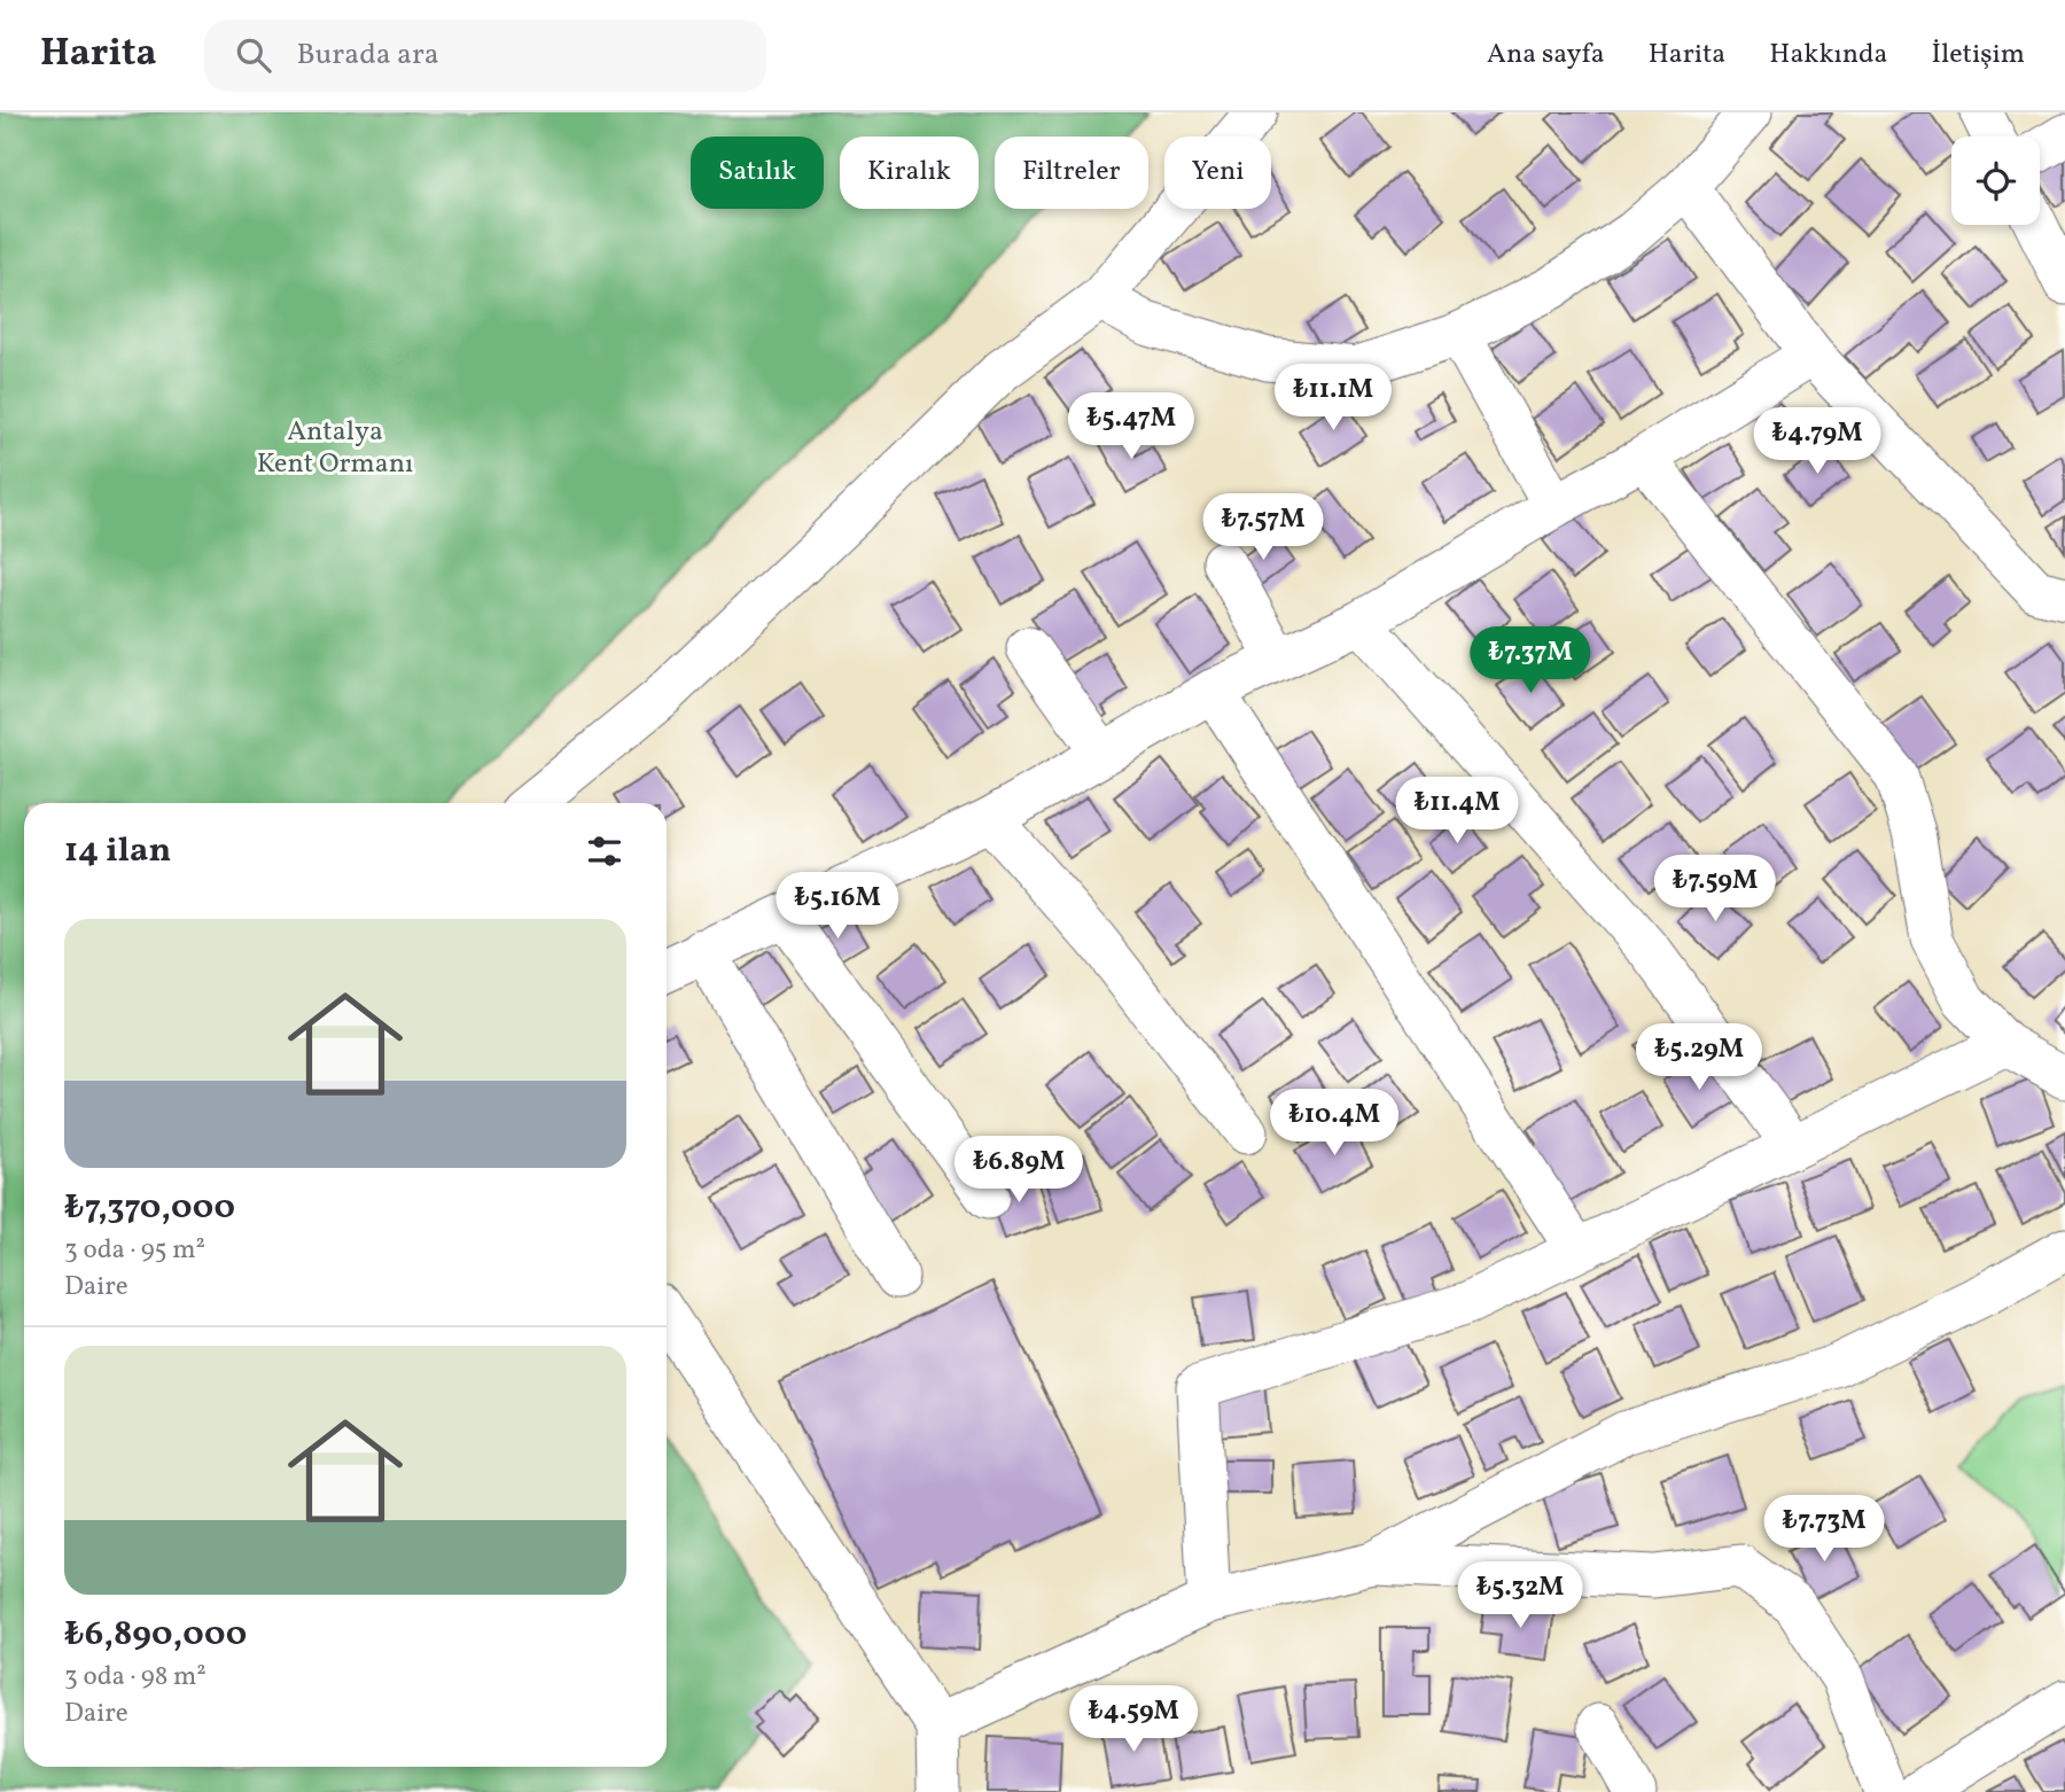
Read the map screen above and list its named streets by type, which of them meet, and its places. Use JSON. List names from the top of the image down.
{
  "parks": ["Antalya Kent Ormanı"],
  "page": {
    "header": "Harita",
    "search": "Burada ara",
    "nav": [
      "Ana sayfa",
      "Harita",
      "Hakkında",
      "İletişim"
    ],
    "chip": [
      "Satılık",
      "Kiralık",
      "Filtreler",
      "Yeni"
    ],
    "price": [
      "₺11.1M",
      "₺5.47M",
      "₺4.79M",
      "₺7.57M",
      "₺7.37M",
      "₺11.4M",
      "₺7.59M",
      "₺5.16M",
      "₺5.29M",
      "₺10.4M",
      "₺6.89M",
      "₺7.73M",
      "₺5.32M",
      "₺4.59M"
    ],
    "heading": "14 ilan",
    "list": [
      {
        "name": "₺7,370,000",
        "note": "3 oda · 95 m² · Daire"
      },
      {
        "name": "₺6,890,000",
        "note": "3 oda · 98 m² · Daire"
      }
    ]
  }
}
